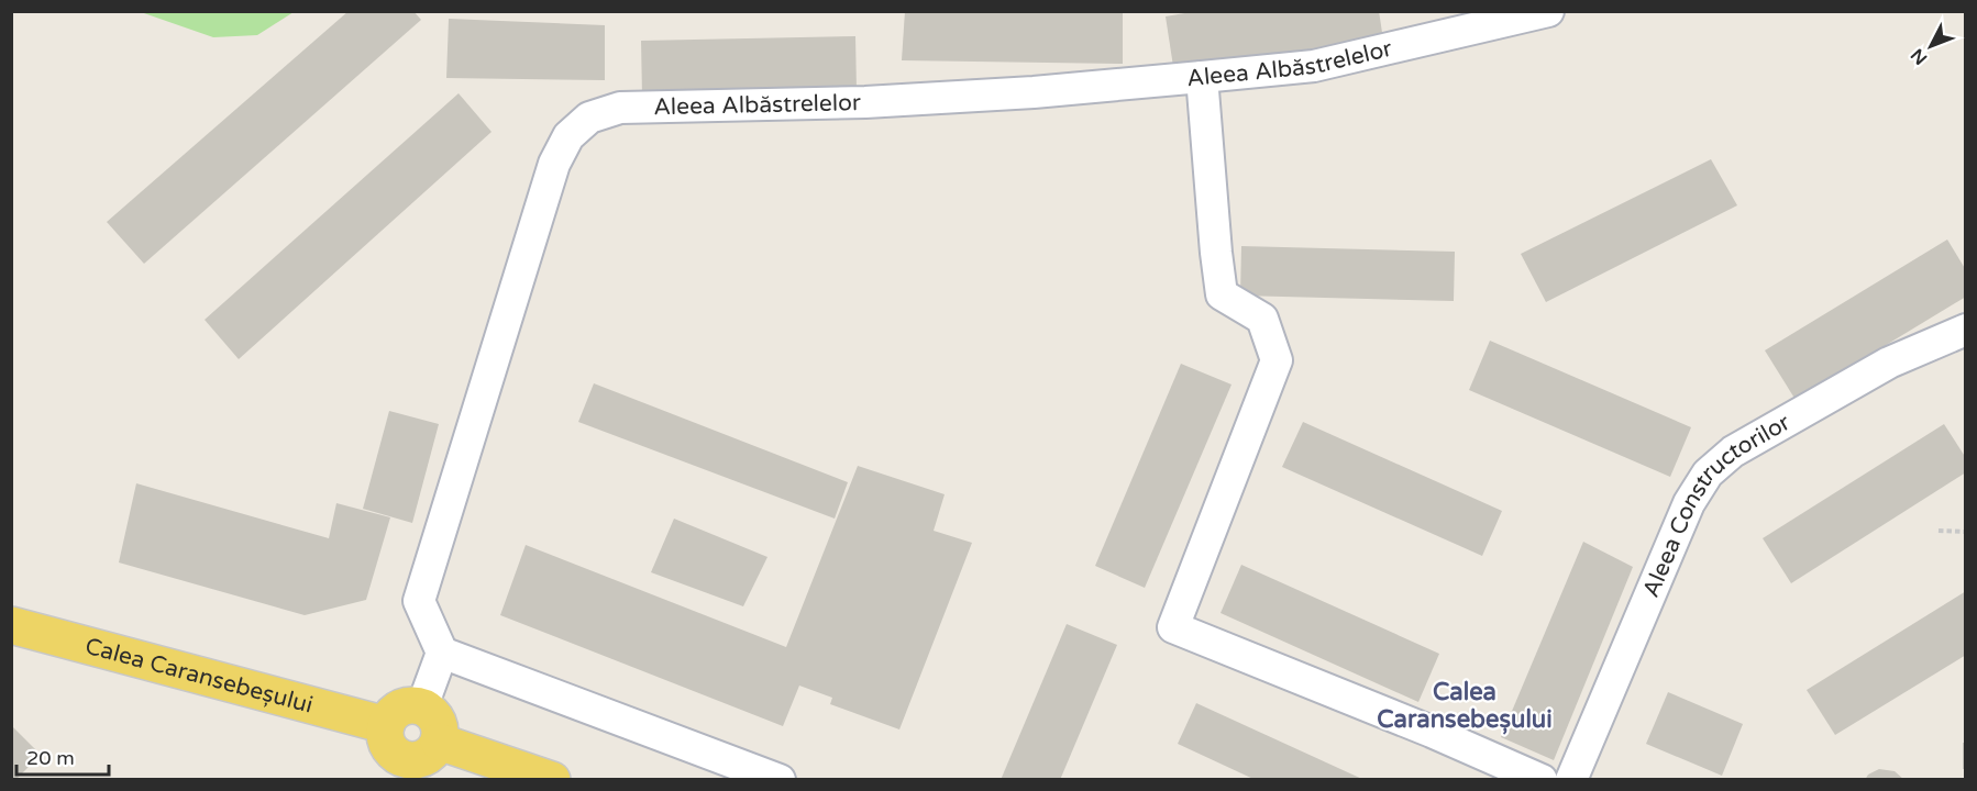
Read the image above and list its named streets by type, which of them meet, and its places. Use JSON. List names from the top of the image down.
{
  "streets": {
    "main road": ["Calea Caransebeșului"],
    "street": ["Aleea Albăstrelelor", "Aleea Constructorilor"]
  },
  "districts": ["Calea Caransebeșului"],
  "scale_bar": "20 m",
  "north": "bottom left"
}
